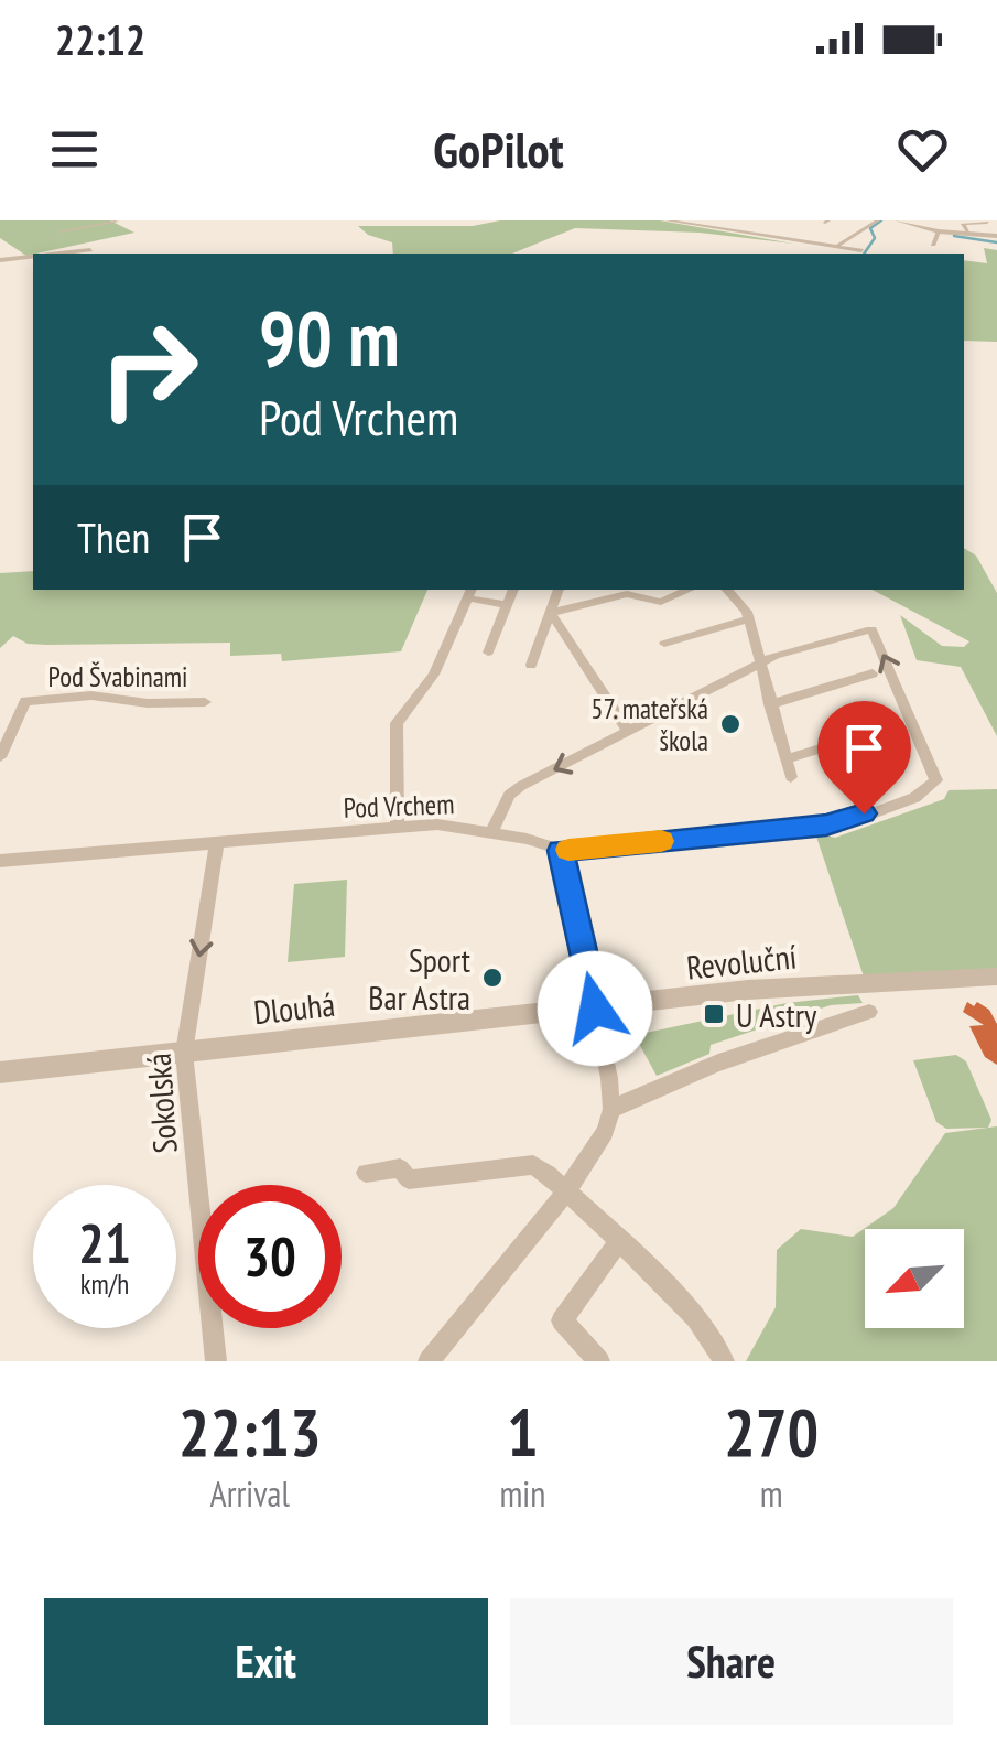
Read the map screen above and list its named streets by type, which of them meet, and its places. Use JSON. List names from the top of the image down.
{
  "streets": {
    "street": [
      "Pod Švabinami",
      "Pod Vrchem",
      "Revoluční",
      "Dlouhá",
      "Sokolská"
    ]
  },
  "crossings": [
    ["Pod Vrchem", "Sokolská"],
    ["Revoluční", "Dlouhá"],
    ["Dlouhá", "Sokolská"]
  ],
  "one_way": ["Sokolská"],
  "places": {
    "other": ["57. mateřská škola", "Sport Bar Astra"],
    "transit": ["U Astry"]
  },
  "north": "bottom left",
  "page": {
    "status": "22:12",
    "header": "GoPilot",
    "turn": ["90 m", "Pod Vrchem"],
    "then": "Then",
    "speed": "21 km/h",
    "limit": "30",
    "eta": [
      "22:13",
      "Arrival",
      "1",
      "min",
      "270",
      "m"
    ],
    "buttons": ["Exit", "Share"]
  }
}
